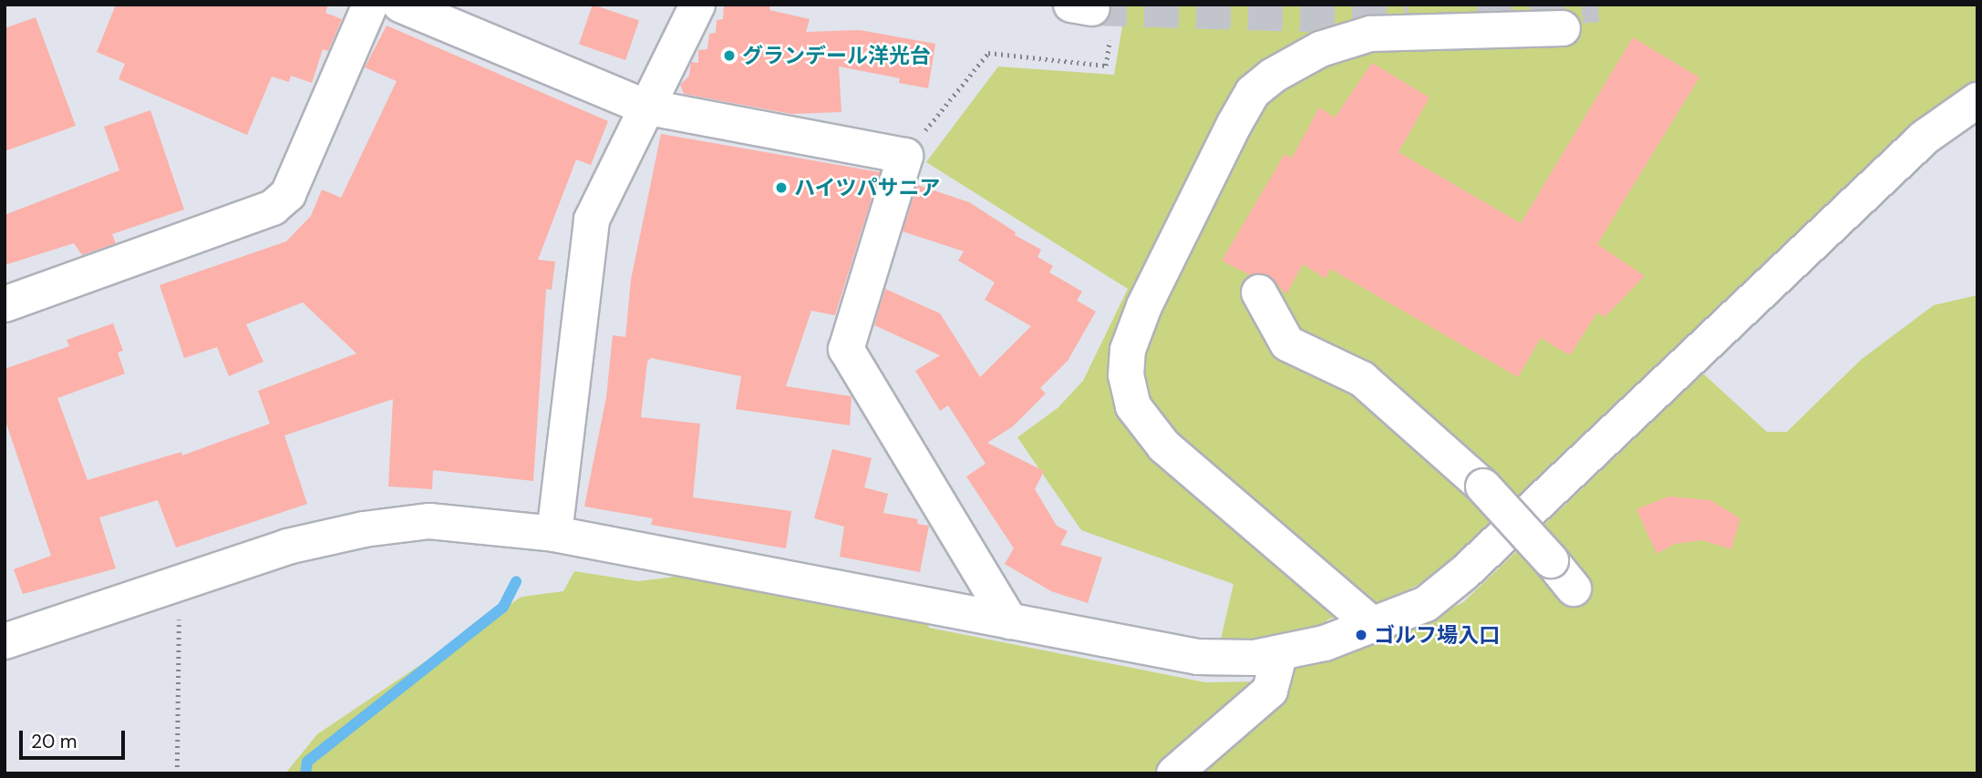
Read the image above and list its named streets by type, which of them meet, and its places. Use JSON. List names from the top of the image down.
{
  "places": ["グランデール洋光台", "ハイツパサニア", "ゴルフ場入口"],
  "scale_bar": "20 m"
}
